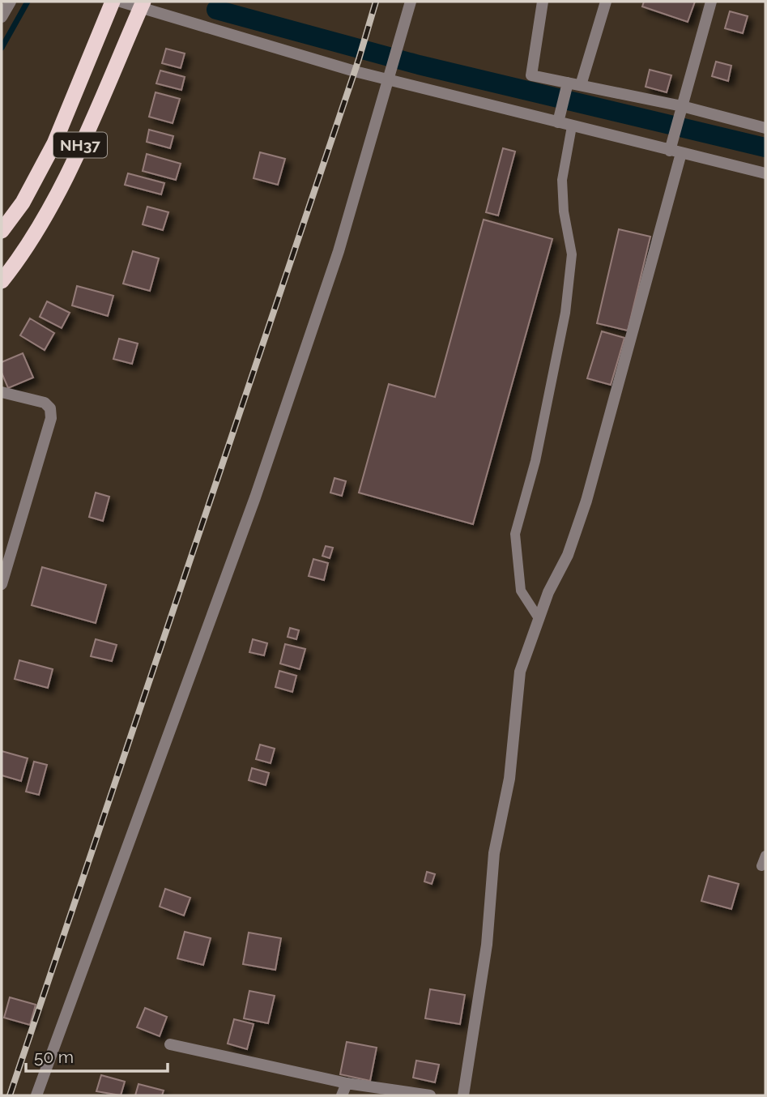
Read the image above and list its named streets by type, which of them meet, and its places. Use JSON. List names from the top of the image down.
{
  "streets": {
    "highway": ["NH37"]
  },
  "scale_bar": "50 m"
}
